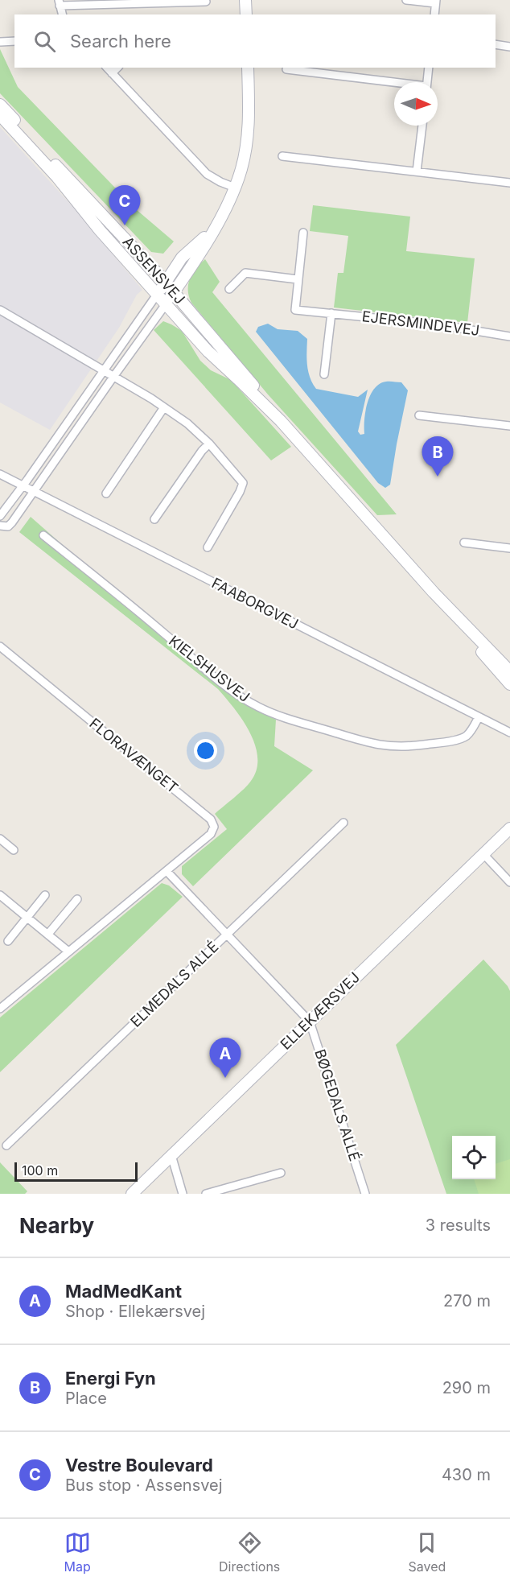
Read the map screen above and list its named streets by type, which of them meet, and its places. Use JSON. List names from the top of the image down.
{
  "streets": {
    "main road": ["ASSENSVEJ", "ELLEKÆRSVEJ"],
    "street": [
      "EJERSMINDEVEJ",
      "FAABORGVEJ",
      "KIELSHUSVEJ",
      "FLORAVÆNGET",
      "ELMEDALS ALLÉ",
      "BØGEDALS ALLÉ"
    ]
  },
  "crossings": [
    ["FAABORGVEJ", "KIELSHUSVEJ"],
    ["FLORAVÆNGET", "BØGEDALS ALLÉ"],
    ["ELMEDALS ALLÉ", "BØGEDALS ALLÉ"],
    ["ELLEKÆRSVEJ", "BØGEDALS ALLÉ"]
  ],
  "scale_bar": "100 m",
  "north": "right",
  "page": {
    "search": "Search here",
    "pins": ["C", "B", "A"],
    "scale": "100 m",
    "heading": ["Nearby", "3 results"],
    "list": [
      {
        "mark": "A",
        "name": "MadMedKant",
        "note": "Shop · Ellekærsvej",
        "value": "270 m"
      },
      {
        "mark": "B",
        "name": "Energi Fyn",
        "note": "Place",
        "value": "290 m"
      },
      {
        "mark": "C",
        "name": "Vestre Boulevard",
        "note": "Bus stop · Assensvej",
        "value": "430 m"
      }
    ],
    "nav": ["Map", "Directions", "Saved"]
  }
}
